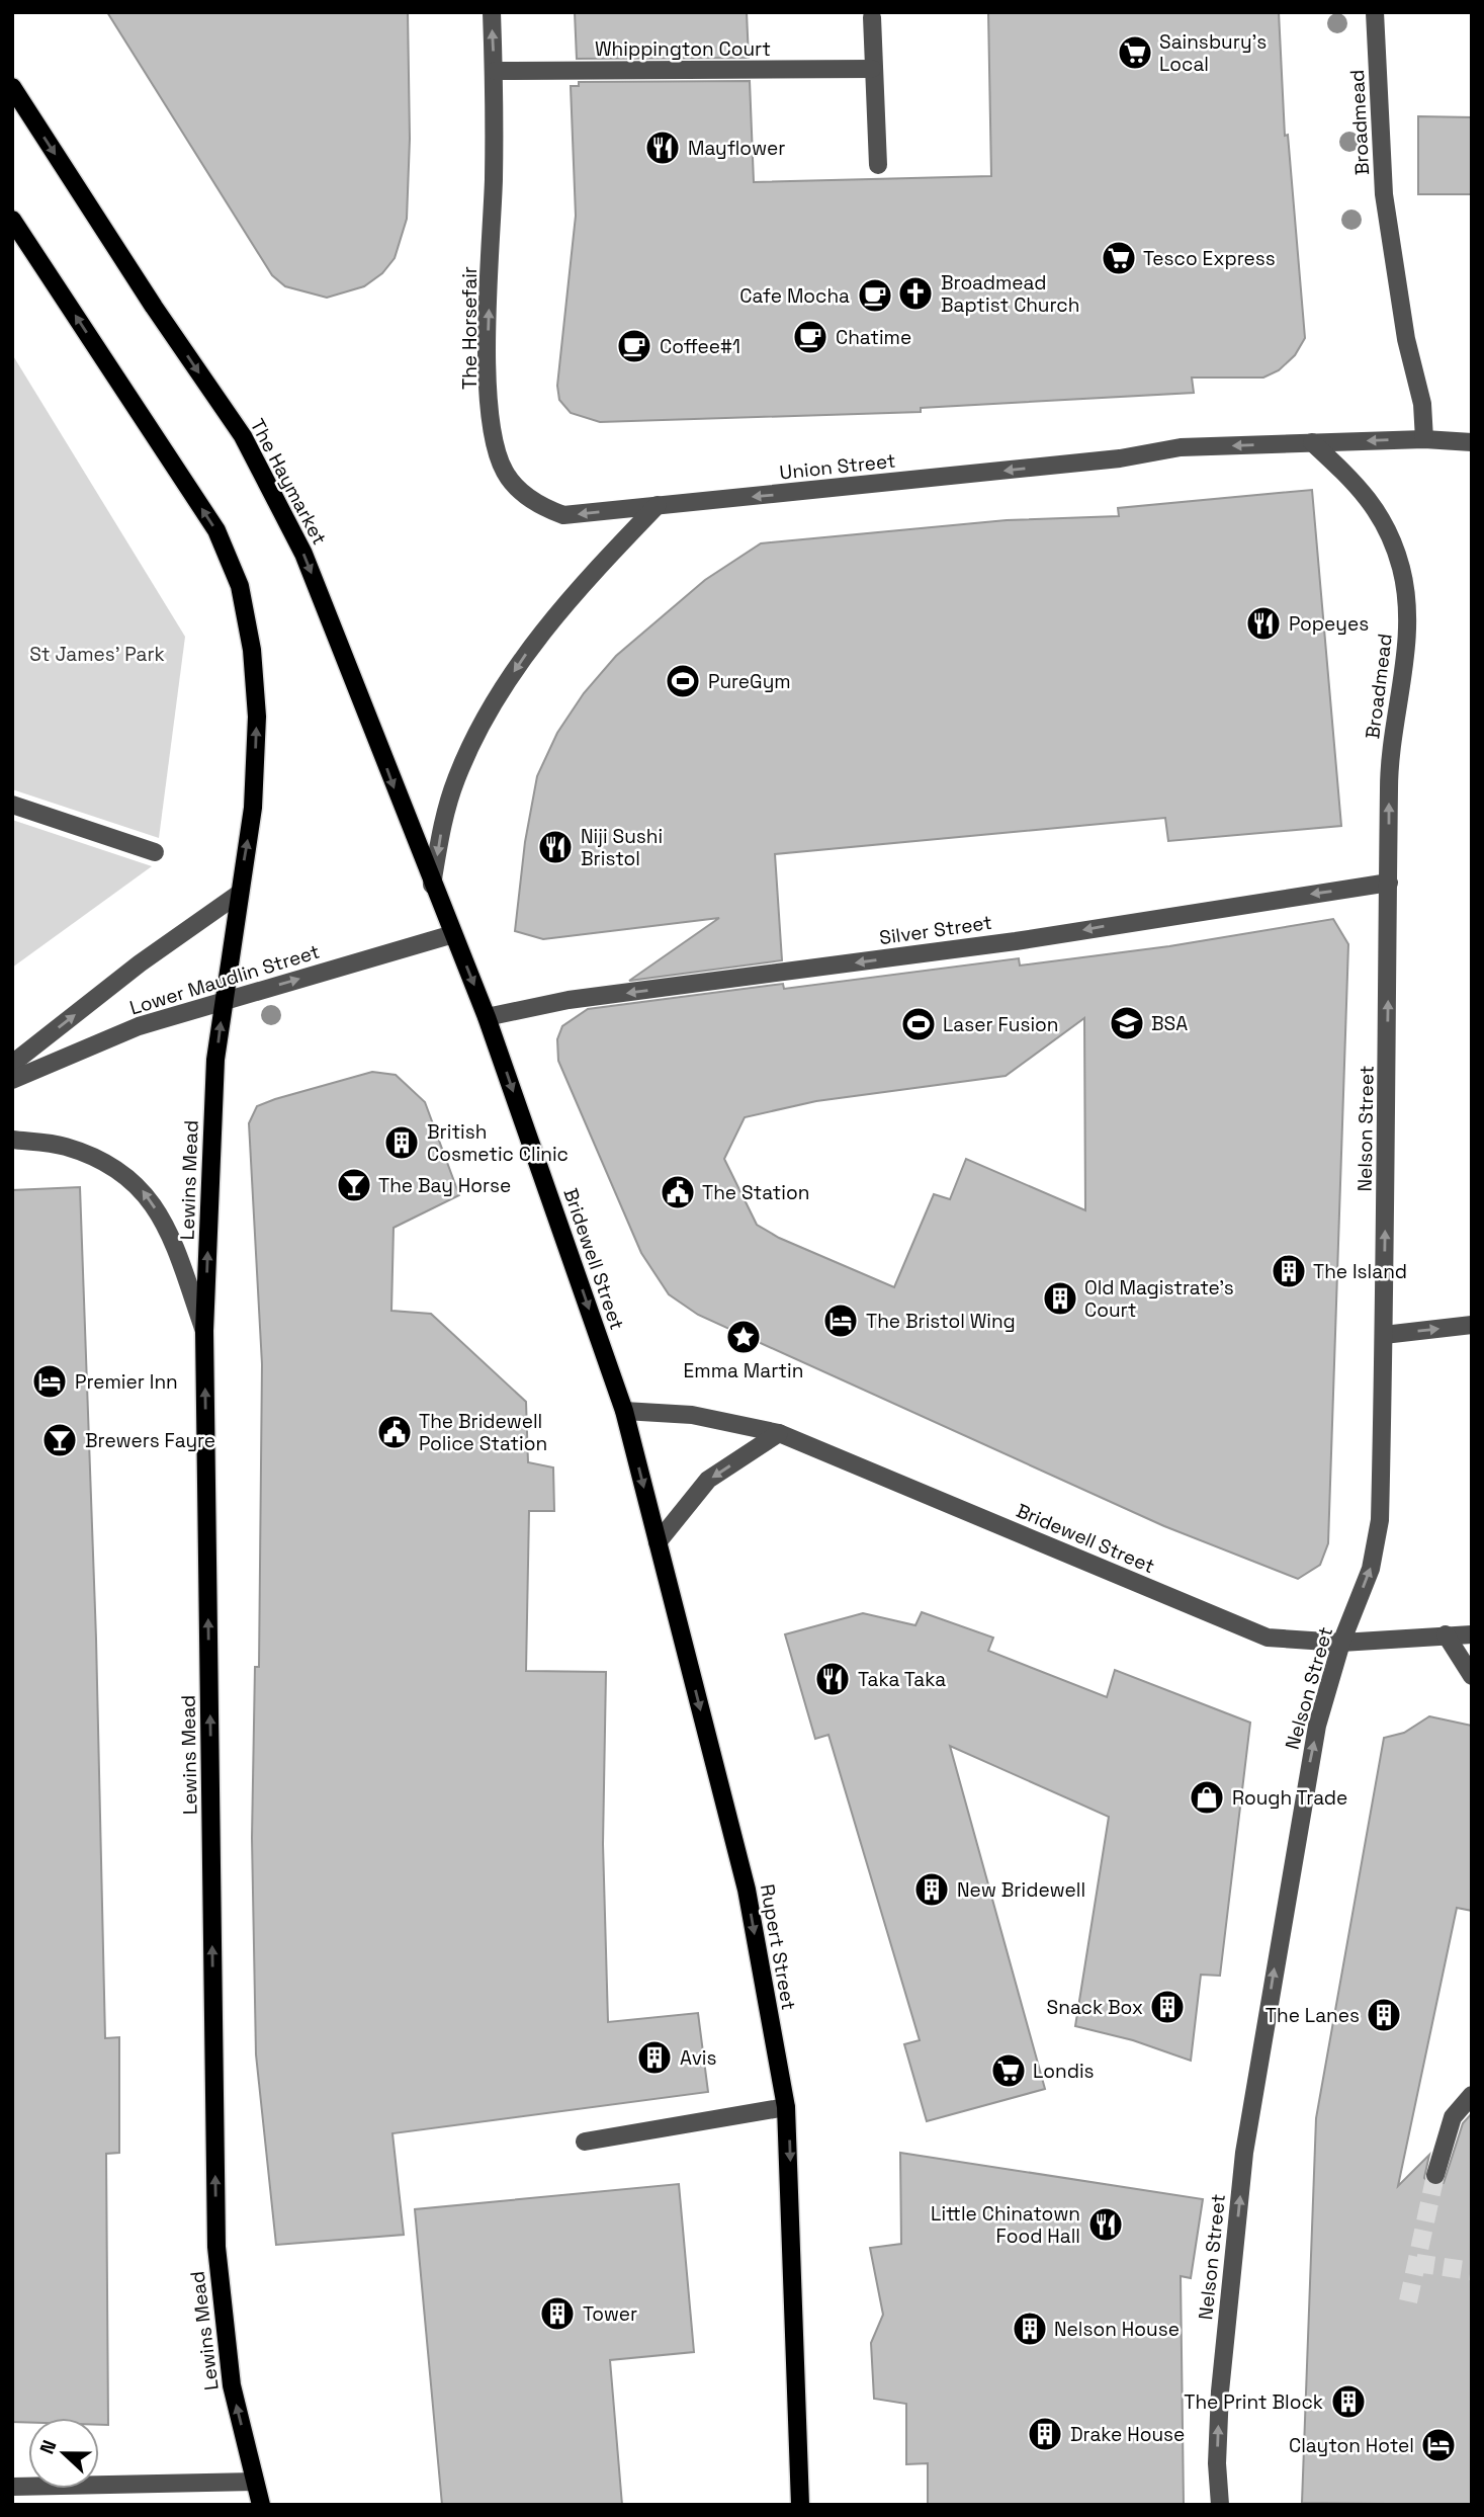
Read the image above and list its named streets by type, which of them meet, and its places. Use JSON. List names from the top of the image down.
{
  "streets": {
    "main road": [
      "The Haymarket",
      "Lewins Mead",
      "Bridewell Street",
      "Rupert Street"
    ],
    "street": [
      "Whippington Court",
      "Broadmead",
      "The Horsefair",
      "Union Street",
      "Silver Street",
      "Lower Maudlin Street",
      "Nelson Street"
    ]
  },
  "crossings": [
    ["Whippington Court", "The Horsefair"],
    ["Broadmead", "Union Street"],
    ["Broadmead", "Silver Street"],
    ["Broadmead", "Nelson Street"],
    ["The Horsefair", "Union Street"],
    ["The Haymarket", "Lower Maudlin Street"],
    ["The Haymarket", "Bridewell Street"],
    ["Silver Street", "Nelson Street"],
    ["Silver Street", "Bridewell Street"],
    ["Lower Maudlin Street", "Lewins Mead"],
    ["Lower Maudlin Street", "Bridewell Street"],
    ["Nelson Street", "Bridewell Street"],
    ["Bridewell Street", "Rupert Street"]
  ],
  "one_way": [
    "Broadmead",
    "The Horsefair",
    "Union Street",
    "Silver Street",
    "Nelson Street",
    "Lewins Mead",
    "Bridewell Street",
    "Rupert Street"
  ],
  "parks": ["St James' Park"],
  "places": {
    "supermarket": ["Sainsbury's Local", "Tesco Express", "Londis"],
    "restaurant": [
      "Mayflower",
      "Popeyes",
      "Niji Sushi Bristol",
      "Taka Taka",
      "Little Chinatown Food Hall"
    ],
    "church": ["Broadmead Baptist Church"],
    "cafe": ["Cafe Mocha", "Chatime", "Coffee#1"],
    "sports": ["PureGym", "Laser Fusion"],
    "school or university": ["BSA"],
    "building": [
      "British Cosmetic Clinic",
      "The Island",
      "Old Magistrate's Court",
      "New Bridewell",
      "Snack Box",
      "The Lanes",
      "Avis",
      "Tower",
      "Nelson House",
      "The Print Block",
      "Drake House"
    ],
    "bar": ["The Bay Horse", "Brewers Fayre"],
    "public building": ["The Station", "The Bridewell Police Station"],
    "hotel": ["The Bristol Wing", "Premier Inn", "Clayton Hotel"],
    "place": ["Emma Martin"],
    "shop": ["Rough Trade"]
  },
  "north": "left"
}
